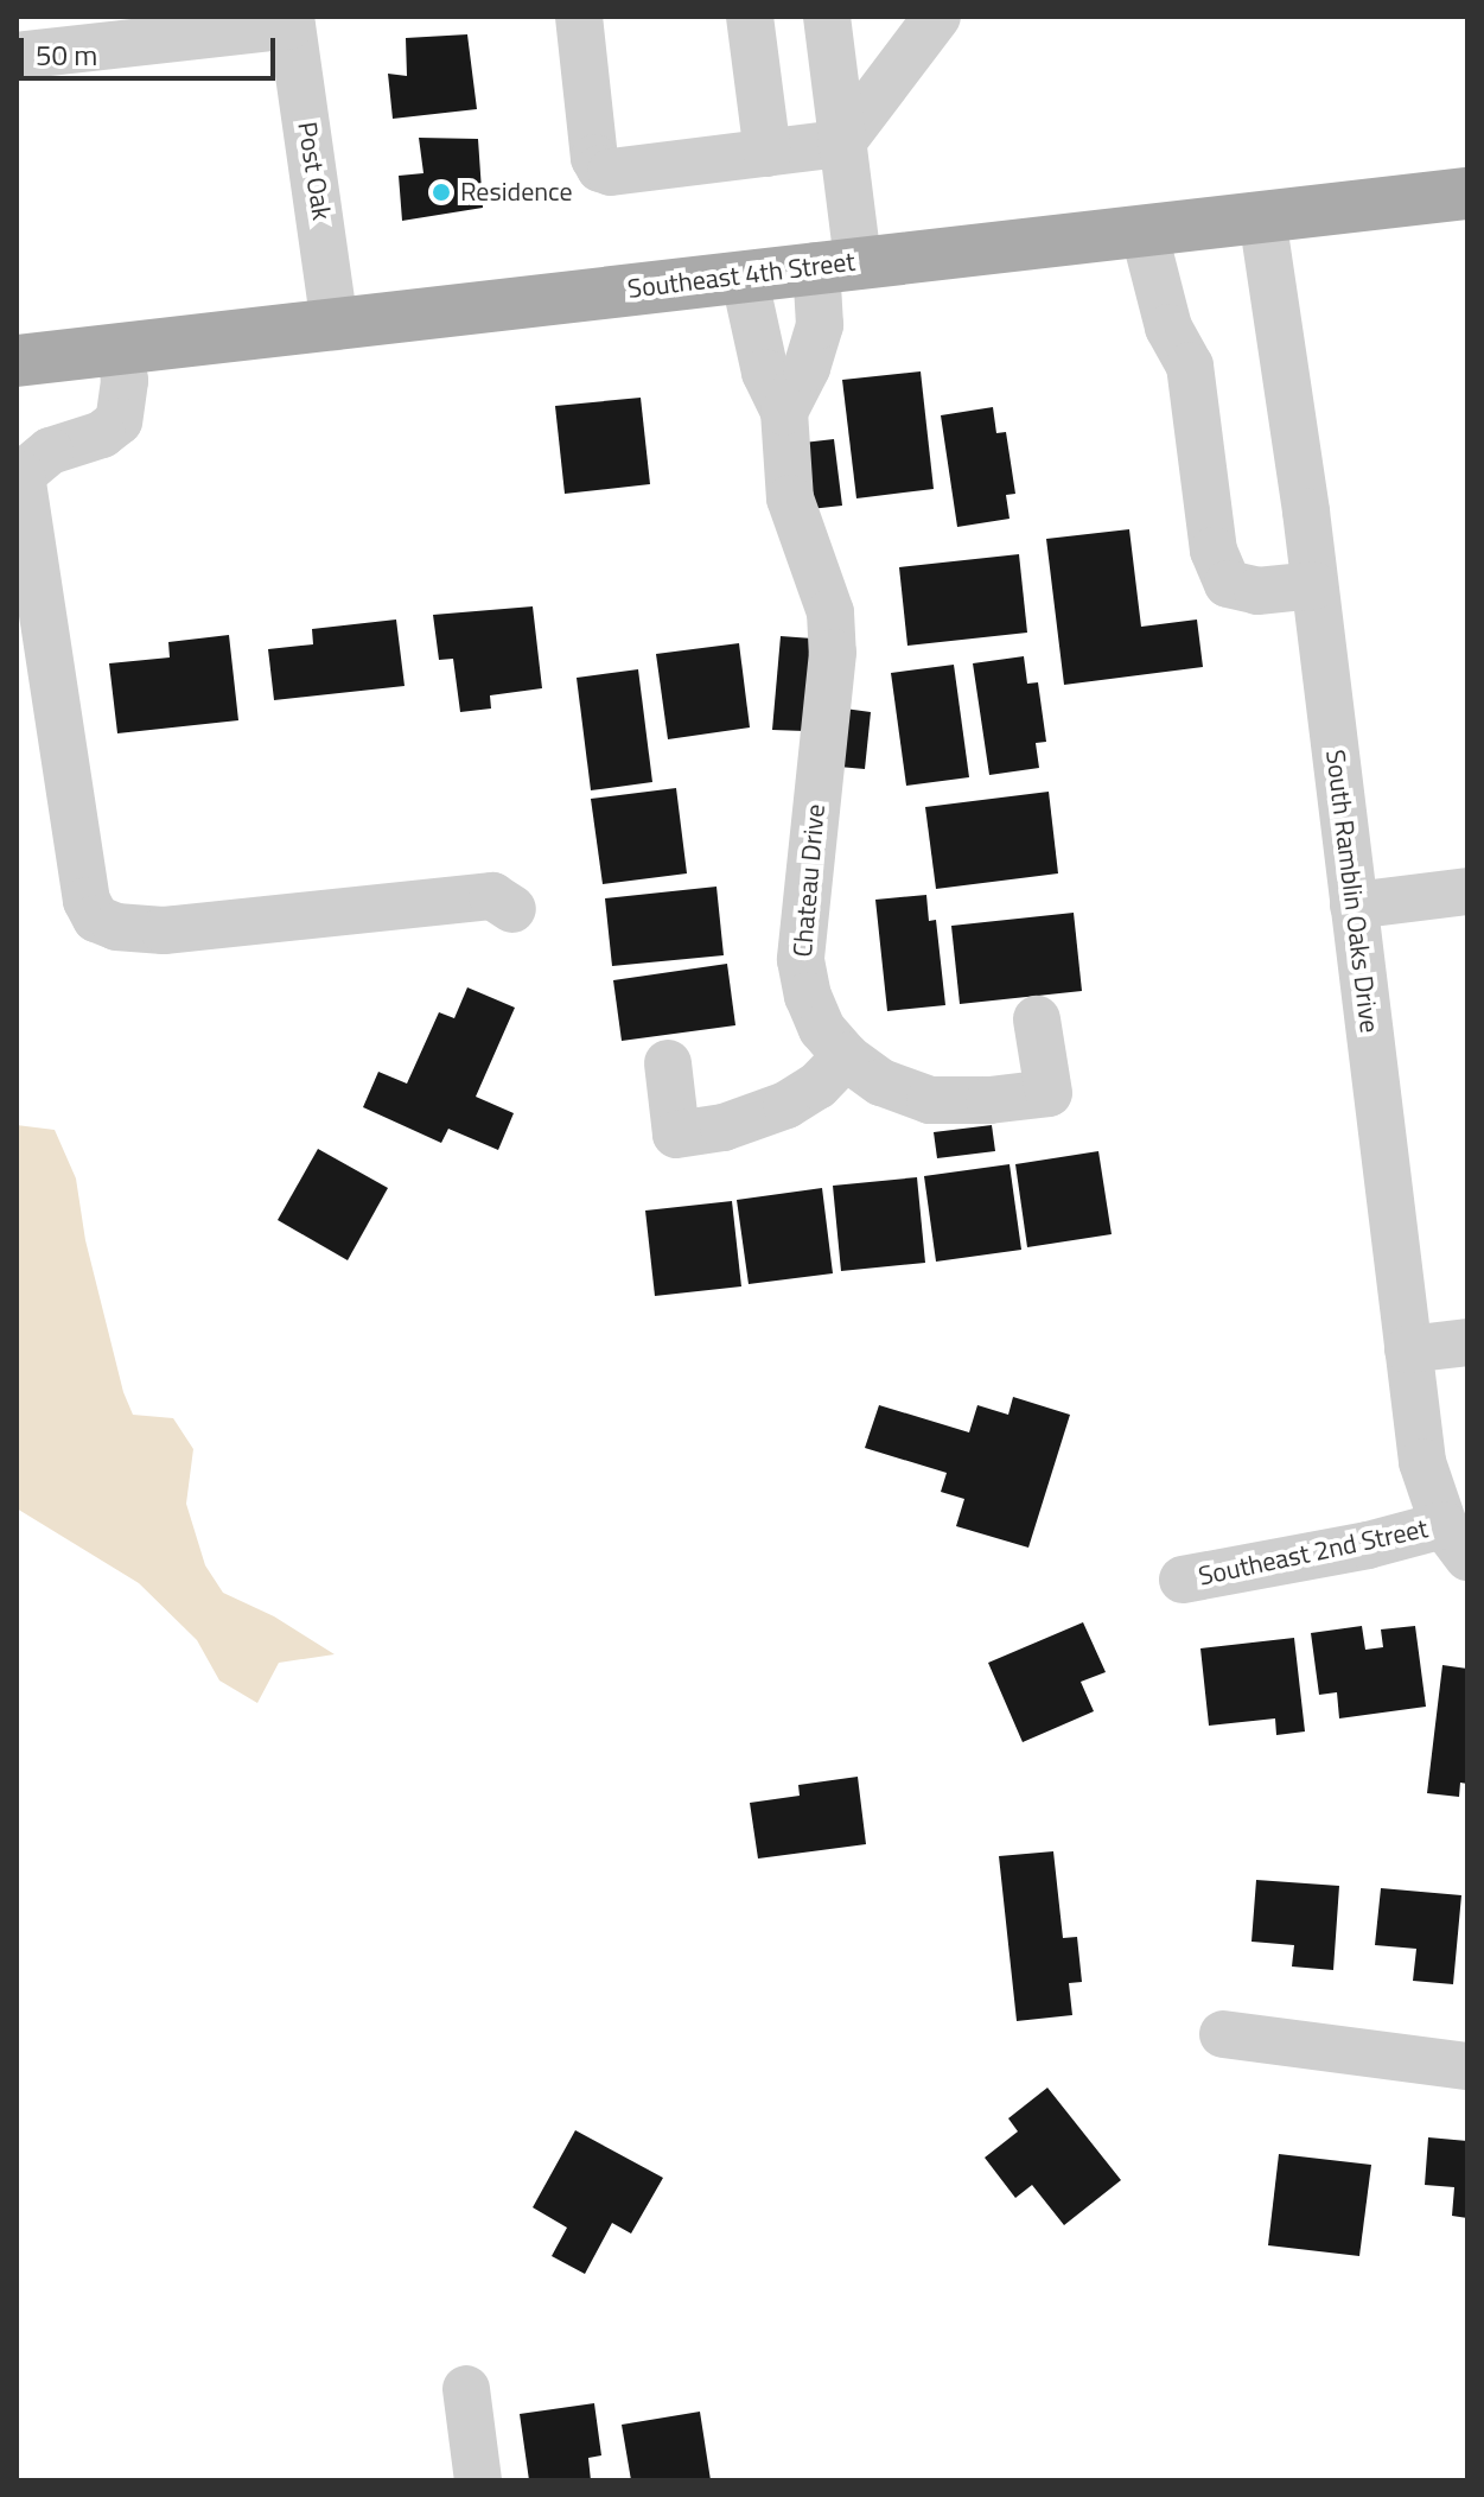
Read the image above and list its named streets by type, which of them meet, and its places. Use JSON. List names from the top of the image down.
{
  "streets": {
    "main road": ["Southeast 4th Street"],
    "street": [
      "Post Oak",
      "Chateau Drive",
      "South Ramblin Oaks Drive",
      "Southeast 2nd Street"
    ]
  },
  "crossings": [
    ["Post Oak", "Southeast 4th Street"],
    ["Southeast 4th Street", "Chateau Drive"],
    ["Southeast 4th Street", "South Ramblin Oaks Drive"],
    ["South Ramblin Oaks Drive", "Southeast 2nd Street"]
  ],
  "places": ["Residence"],
  "scale_bar": "50 m"
}
